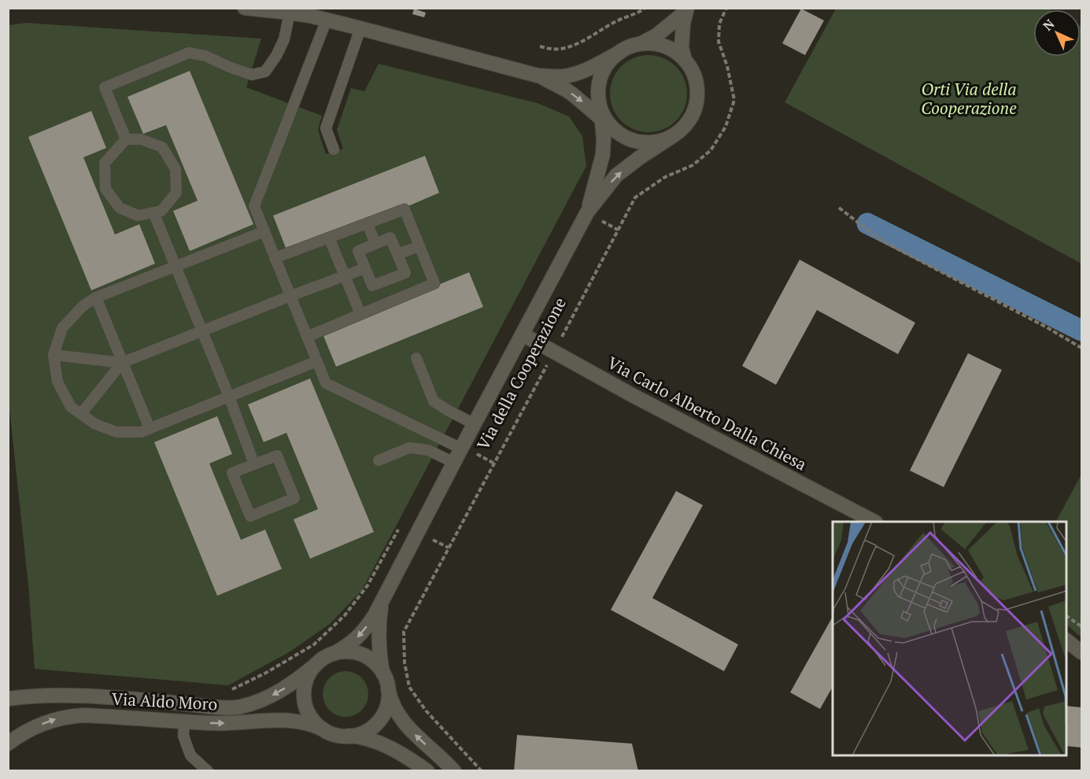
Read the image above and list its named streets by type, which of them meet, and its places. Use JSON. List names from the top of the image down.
{
  "streets": {
    "street": ["Via della Cooperazione", "Via Carlo Alberto Dalla Chiesa", "Via Aldo Moro"]
  },
  "crossings": [
    ["Via della Cooperazione", "Via Carlo Alberto Dalla Chiesa"],
    ["Via della Cooperazione", "Via Aldo Moro"]
  ],
  "parks": ["Orti Via della Cooperazione"],
  "north": "top left"
}
